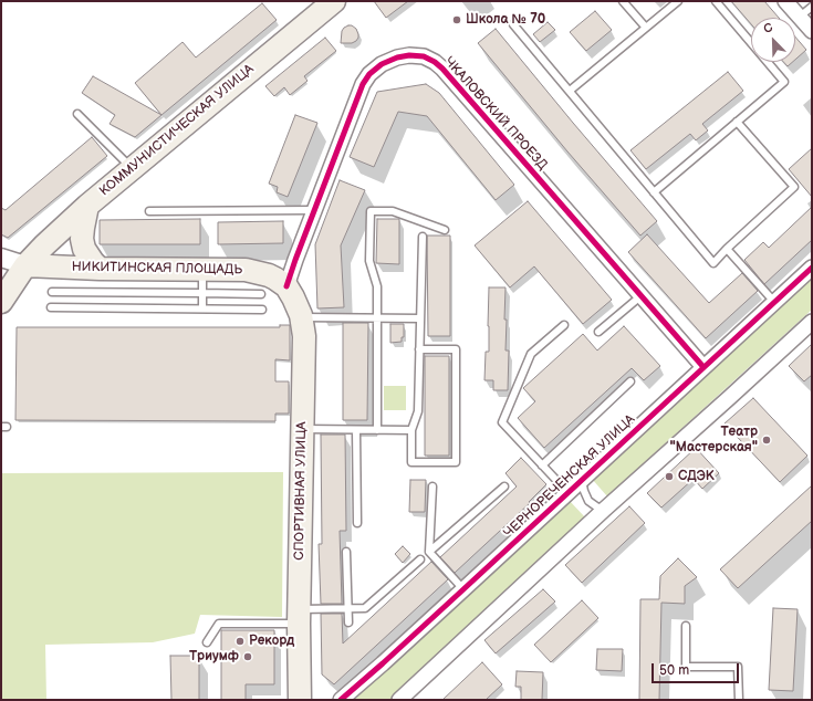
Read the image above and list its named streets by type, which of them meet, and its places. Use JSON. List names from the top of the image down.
{
  "streets": {
    "main road": ["КОММУНИСТИЧЕСКАЯ УЛИЦА", "НИКИТИНСКАЯ ПЛОЩАДЬ", "СПОРТИВНАЯ УЛИЦА"],
    "street": ["ЧКАЛОВСКИЙ ПРОЕЗД", "ЧЕРНОРЕЧЕНСКАЯ УЛИЦА"]
  },
  "crossings": [
    ["ЧКАЛОВСКИЙ ПРОЕЗД", "НИКИТИНСКАЯ ПЛОЩАДЬ"],
    ["ЧКАЛОВСКИЙ ПРОЕЗД", "ЧЕРНОРЕЧЕНСКАЯ УЛИЦА"],
    ["ЧКАЛОВСКИЙ ПРОЕЗД", "СПОРТИВНАЯ УЛИЦА"],
    ["КОММУНИСТИЧЕСКАЯ УЛИЦА", "НИКИТИНСКАЯ ПЛОЩАДЬ"],
    ["НИКИТИНСКАЯ ПЛОЩАДЬ", "СПОРТИВНАЯ УЛИЦА"]
  ],
  "places": [
    "Школа № 70",
    "Театр \"Мастерская\"",
    "СДЭК",
    "Рекорд",
    "Триумф"
  ],
  "scale_bar": "50 m",
  "north": "top left"
}
